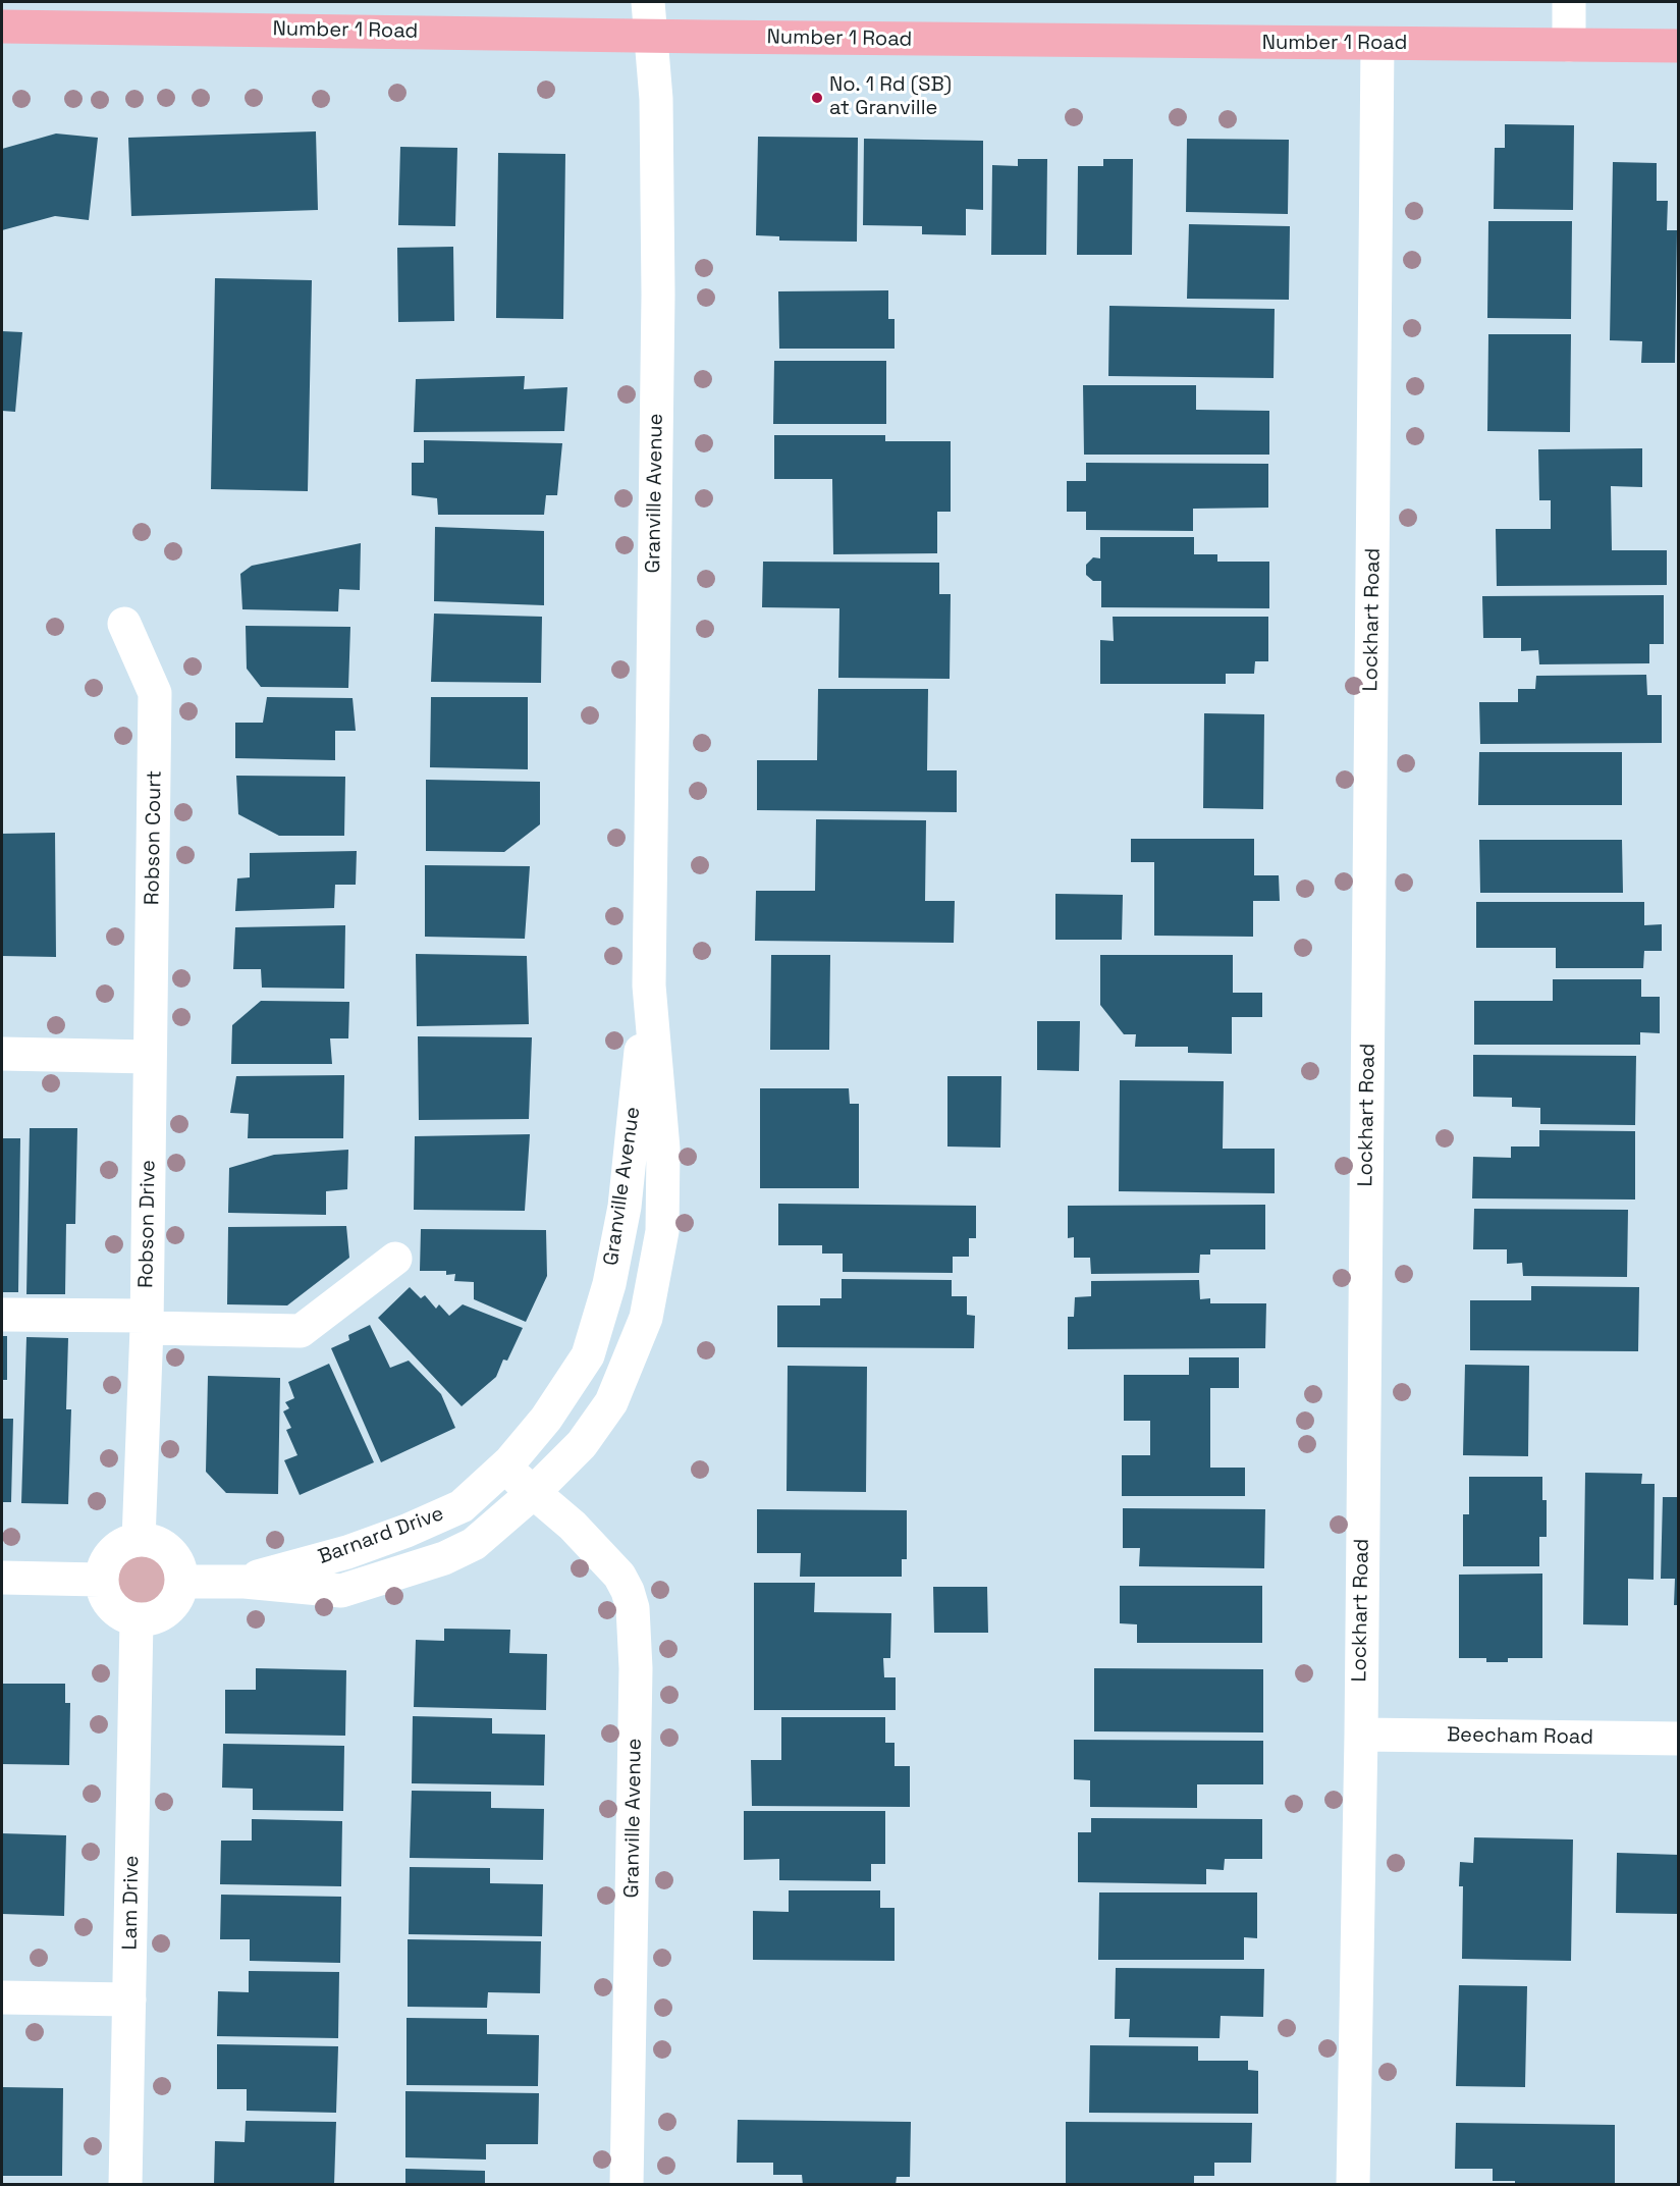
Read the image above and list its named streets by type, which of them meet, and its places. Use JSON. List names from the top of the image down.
{
  "streets": {
    "main road": ["Number 1 Road"],
    "street": [
      "Granville Avenue",
      "Lockhart Road",
      "Robson Court",
      "Robson Drive",
      "Barnard Drive",
      "Beecham Road",
      "Lam Drive"
    ]
  },
  "crossings": [
    ["Number 1 Road", "Granville Avenue"],
    ["Number 1 Road", "Lockhart Road"],
    ["Granville Avenue", "Barnard Drive"],
    ["Lockhart Road", "Beecham Road"],
    ["Robson Court", "Robson Drive"],
    ["Robson Drive", "Barnard Drive"],
    ["Robson Drive", "Lam Drive"],
    ["Barnard Drive", "Lam Drive"]
  ],
  "places": ["No. 1 Rd (SB) at Granville"]
}
